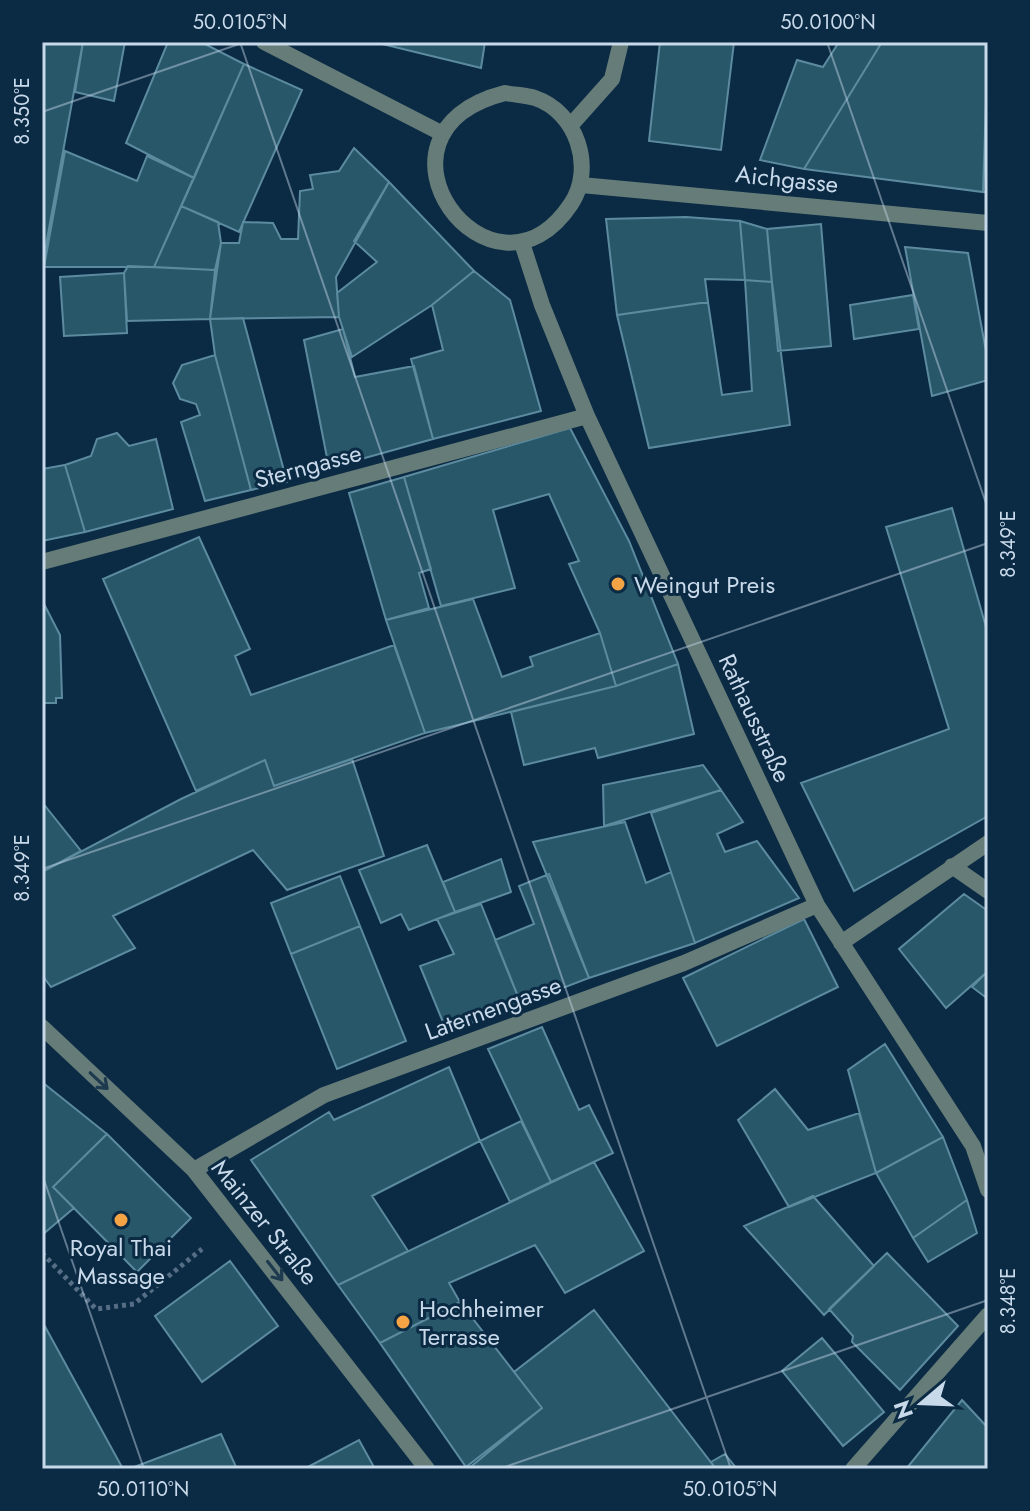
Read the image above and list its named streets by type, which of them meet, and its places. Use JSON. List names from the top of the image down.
{
  "streets": {
    "street": [
      "Aichgasse",
      "Sterngasse",
      "Rathausstraße",
      "Laternengasse",
      "Mainzer Straße"
    ]
  },
  "crossings": [
    ["Aichgasse", "Rathausstraße"],
    ["Sterngasse", "Rathausstraße"],
    ["Rathausstraße", "Laternengasse"],
    ["Laternengasse", "Mainzer Straße"]
  ],
  "one_way": ["Mainzer Straße"],
  "places": ["Weingut Preis", "Royal Thai Massage", "Hochheimer Terrasse"],
  "north": "left",
  "coordinates": [
    "50.0105°N",
    "50.0100°N",
    "8.350°E",
    "8.349°E",
    "8.348°E",
    "50.0110°N"
  ]
}
